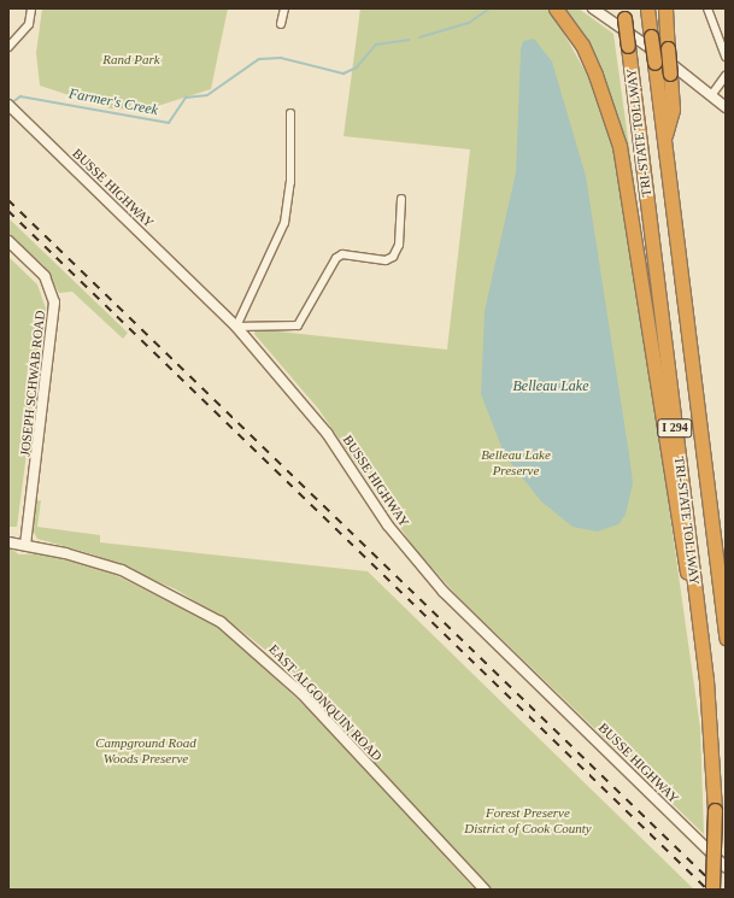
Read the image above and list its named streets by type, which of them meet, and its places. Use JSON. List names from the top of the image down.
{
  "streets": {
    "highway": ["TRI-STATE TOLLWAY", "I 294"],
    "main road": ["BUSSE HIGHWAY", "JOSEPH SCHWAB ROAD", "EAST ALGONQUIN ROAD"]
  },
  "crossings": [
    ["JOSEPH SCHWAB ROAD", "EAST ALGONQUIN ROAD"]
  ],
  "water": ["Farmer's Creek", "Belleau Lake"],
  "parks": [
    "Rand Park",
    "Belleau Lake Preserve",
    "Campground Road Woods Preserve",
    "Forest Preserve District of Cook County"
  ]
}
